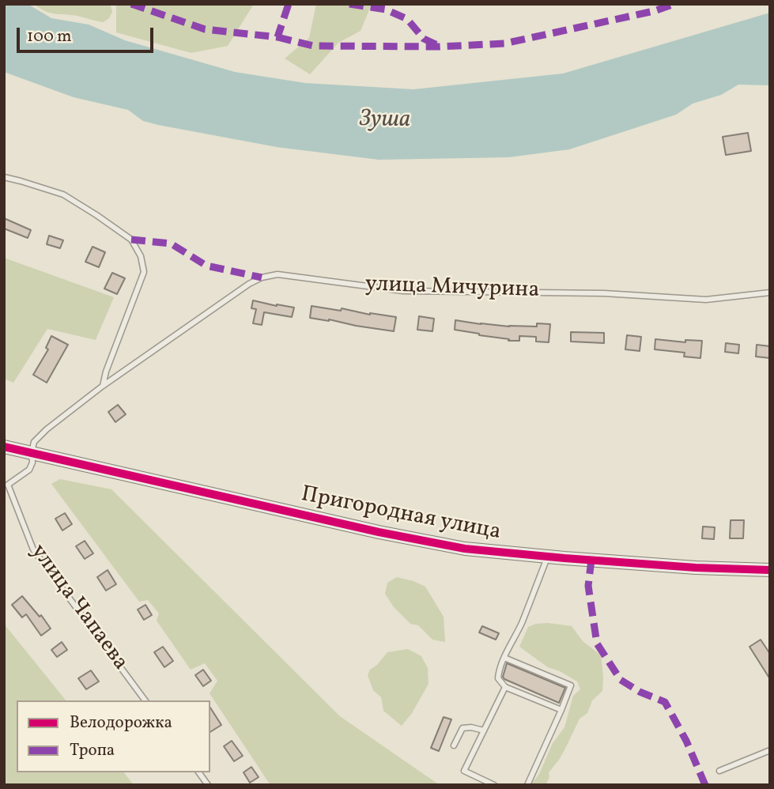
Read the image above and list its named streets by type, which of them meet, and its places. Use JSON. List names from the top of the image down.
{
  "streets": {
    "street": ["Пригородная улица"],
    "lane": ["улица Мичурина", "улица Чапаева"]
  },
  "crossings": [
    ["улица Мичурина", "Пригородная улица"],
    ["улица Мичурина", "улица Чапаева"],
    ["Пригородная улица", "улица Чапаева"]
  ],
  "water": ["Зуша"],
  "legend": ["Велодорожка", "Тропа"],
  "scale_bar": "100 m"
}
